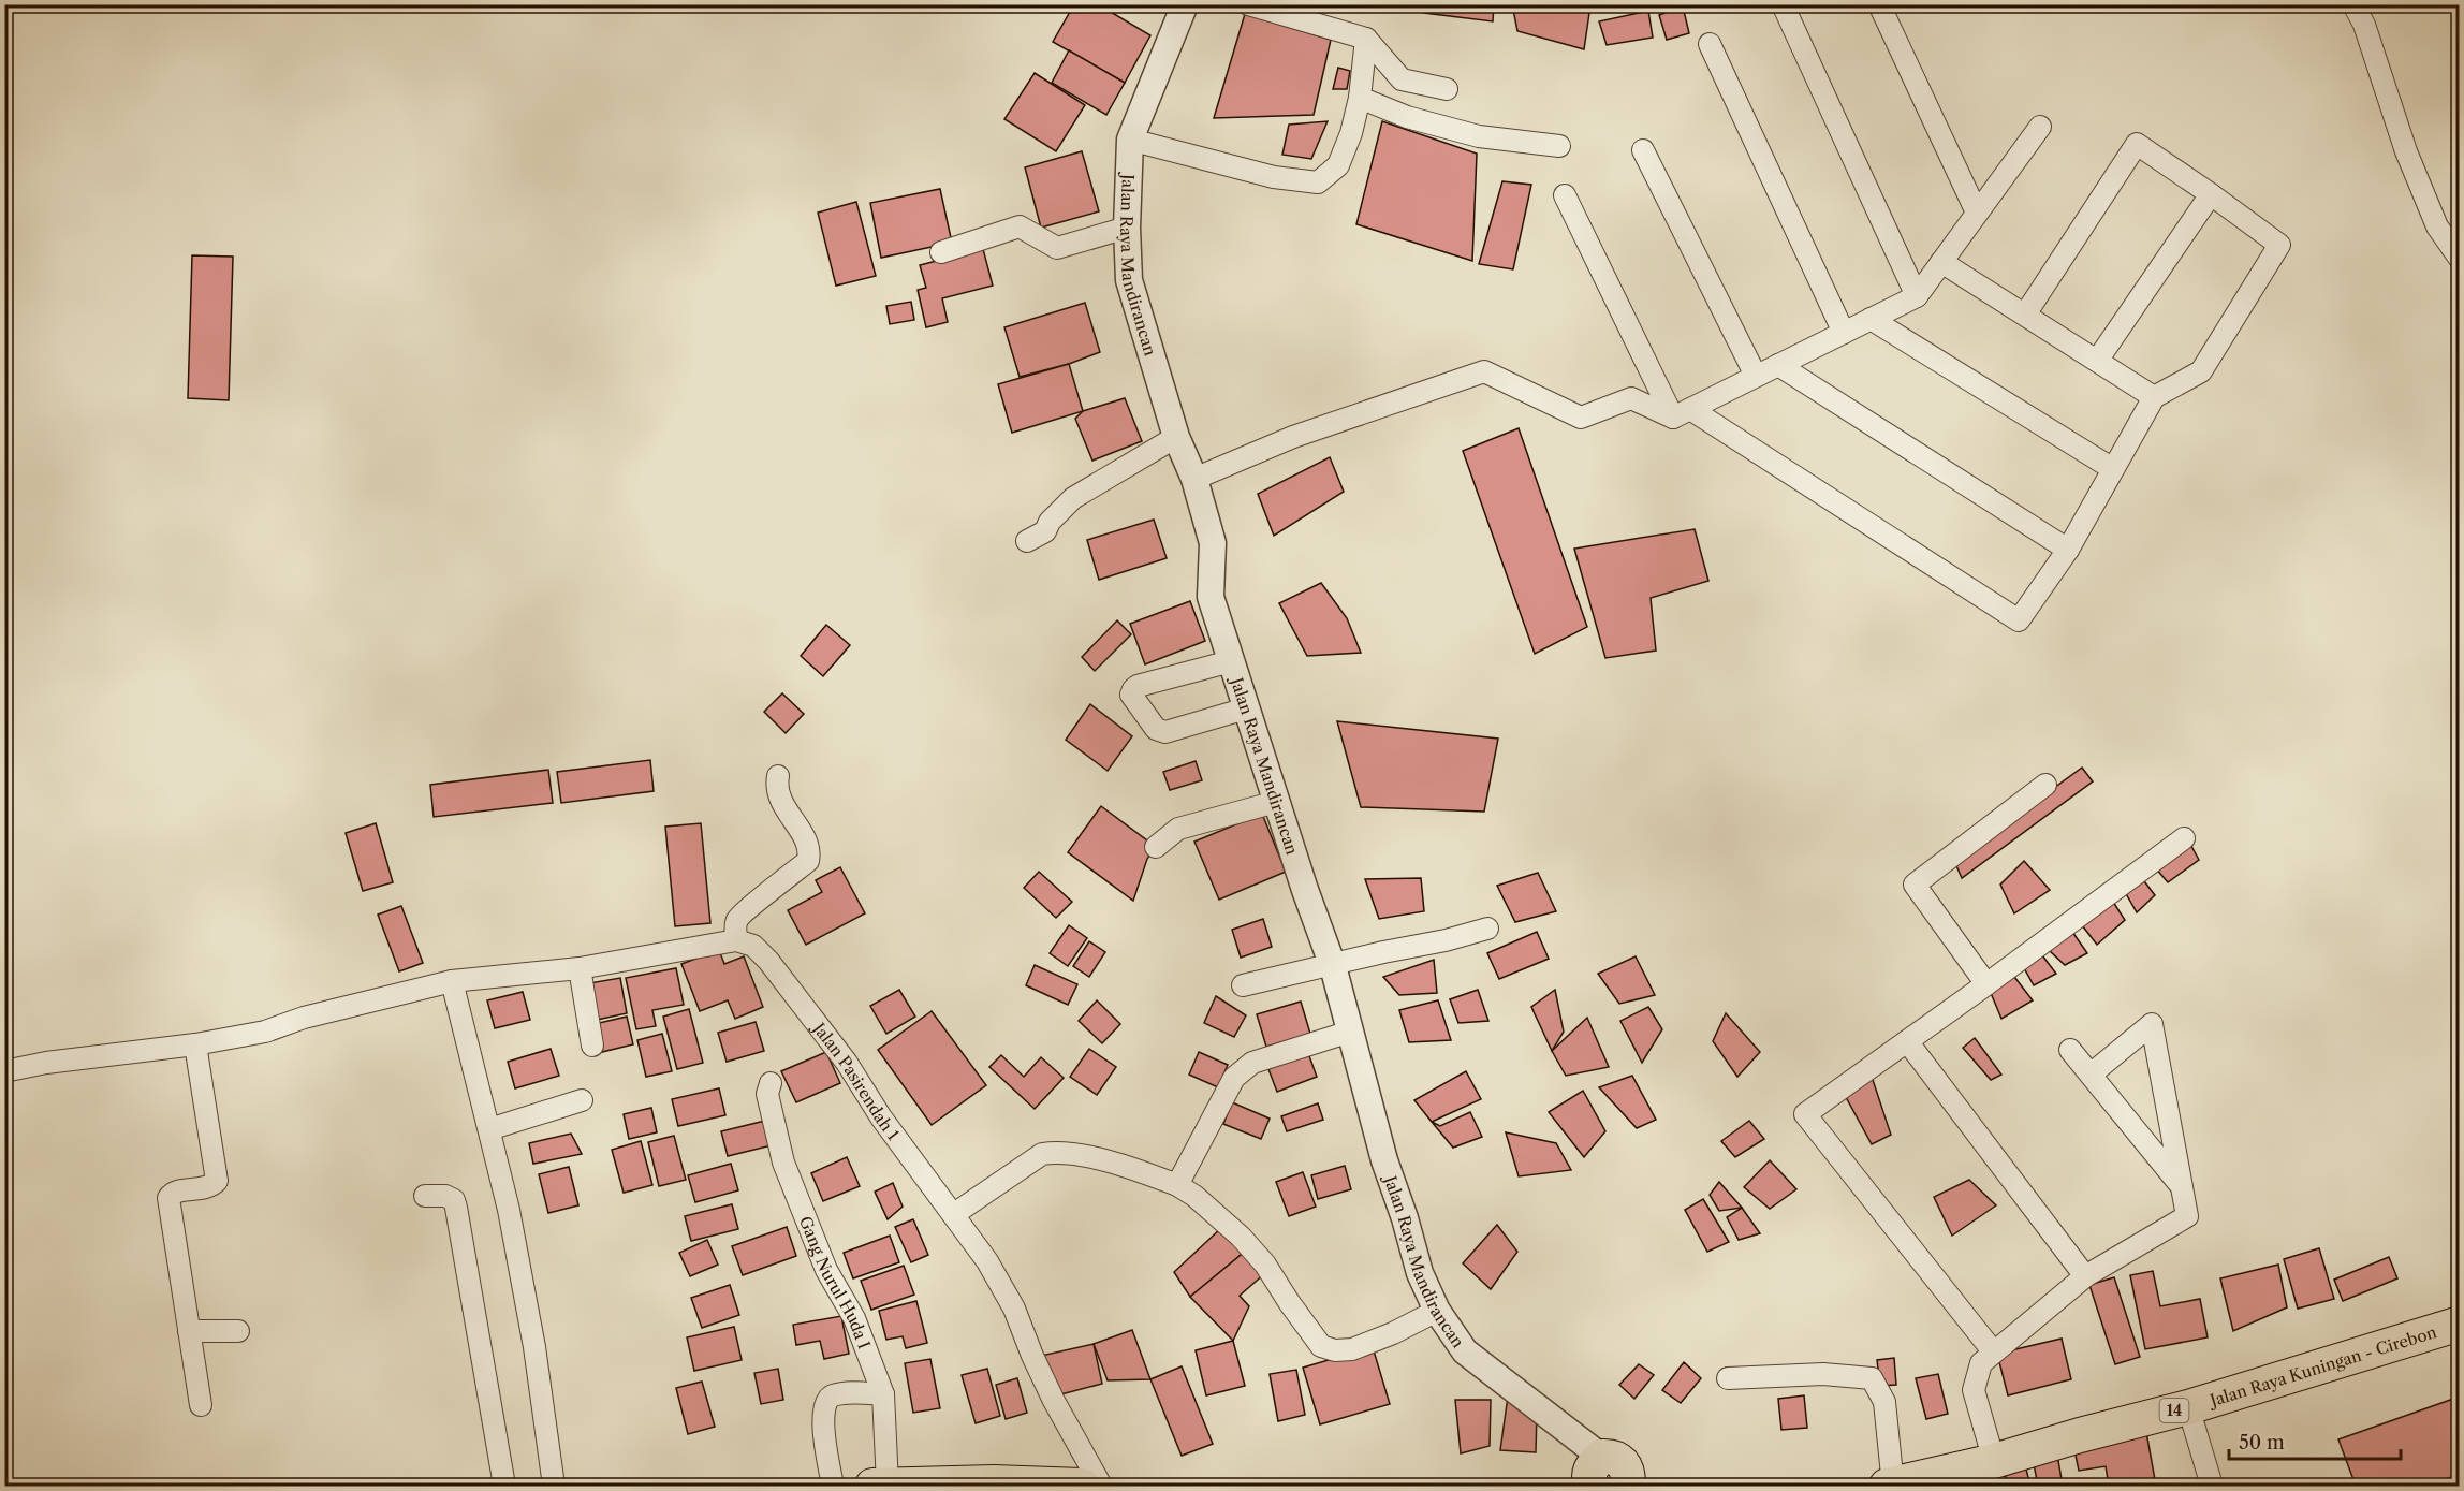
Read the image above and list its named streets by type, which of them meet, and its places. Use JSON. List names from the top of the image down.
{
  "streets": {
    "highway": ["Jalan Raya Mandirancan", "Jalan Raya Kuningan - Cirebon", "14"],
    "street": ["Jalan Pasirendah 1", "Gang Nurul Huda I"]
  },
  "scale_bar": "50 m"
}
